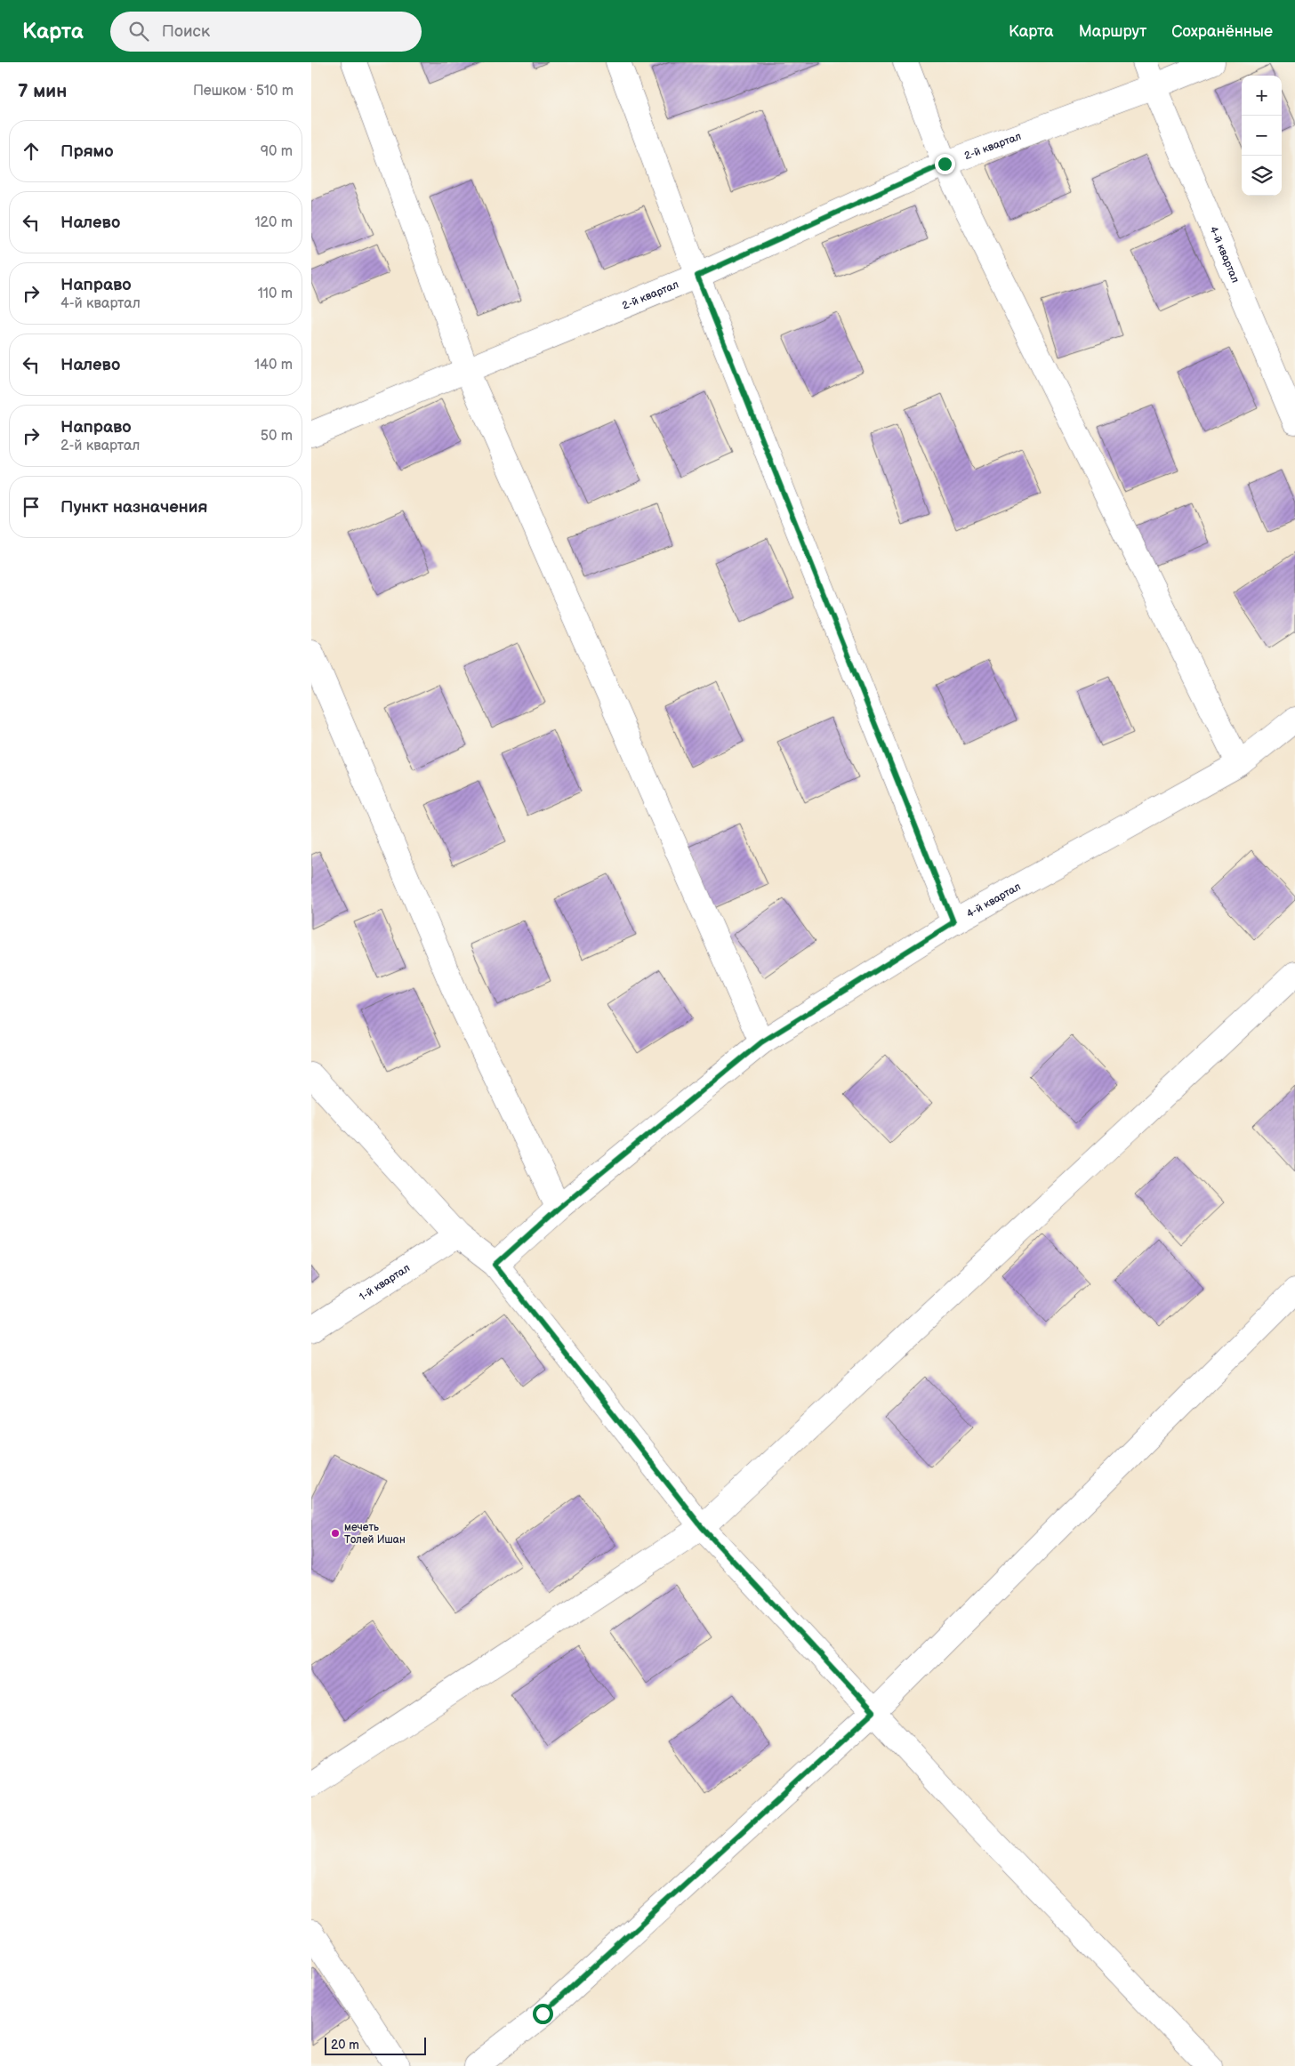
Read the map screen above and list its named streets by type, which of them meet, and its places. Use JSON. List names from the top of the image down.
{
  "streets": {
    "street": ["2-й квартал", "4-й квартал", "1-й квартал"]
  },
  "crossings": [
    ["2-й квартал", "4-й квартал"]
  ],
  "places": ["мечеть Толей Ишан"],
  "scale_bar": "20 m",
  "page": {
    "header": "Карта",
    "search": "Поиск",
    "nav": ["Карта", "Маршрут", "Сохранённые"],
    "heading": ["7 мин", "Пешком · 510 m"],
    "map_buttons": ["+", "−"],
    "list": [
      ["Прямо", "90 m"],
      ["Налево", "120 m"],
      ["Направо", "4-й квартал", "110 m"],
      ["Налево", "140 m"],
      ["Направо", "2-й квартал", "50 m"],
      "Пункт назначения"
    ],
    "scale": "20 m"
  }
}
